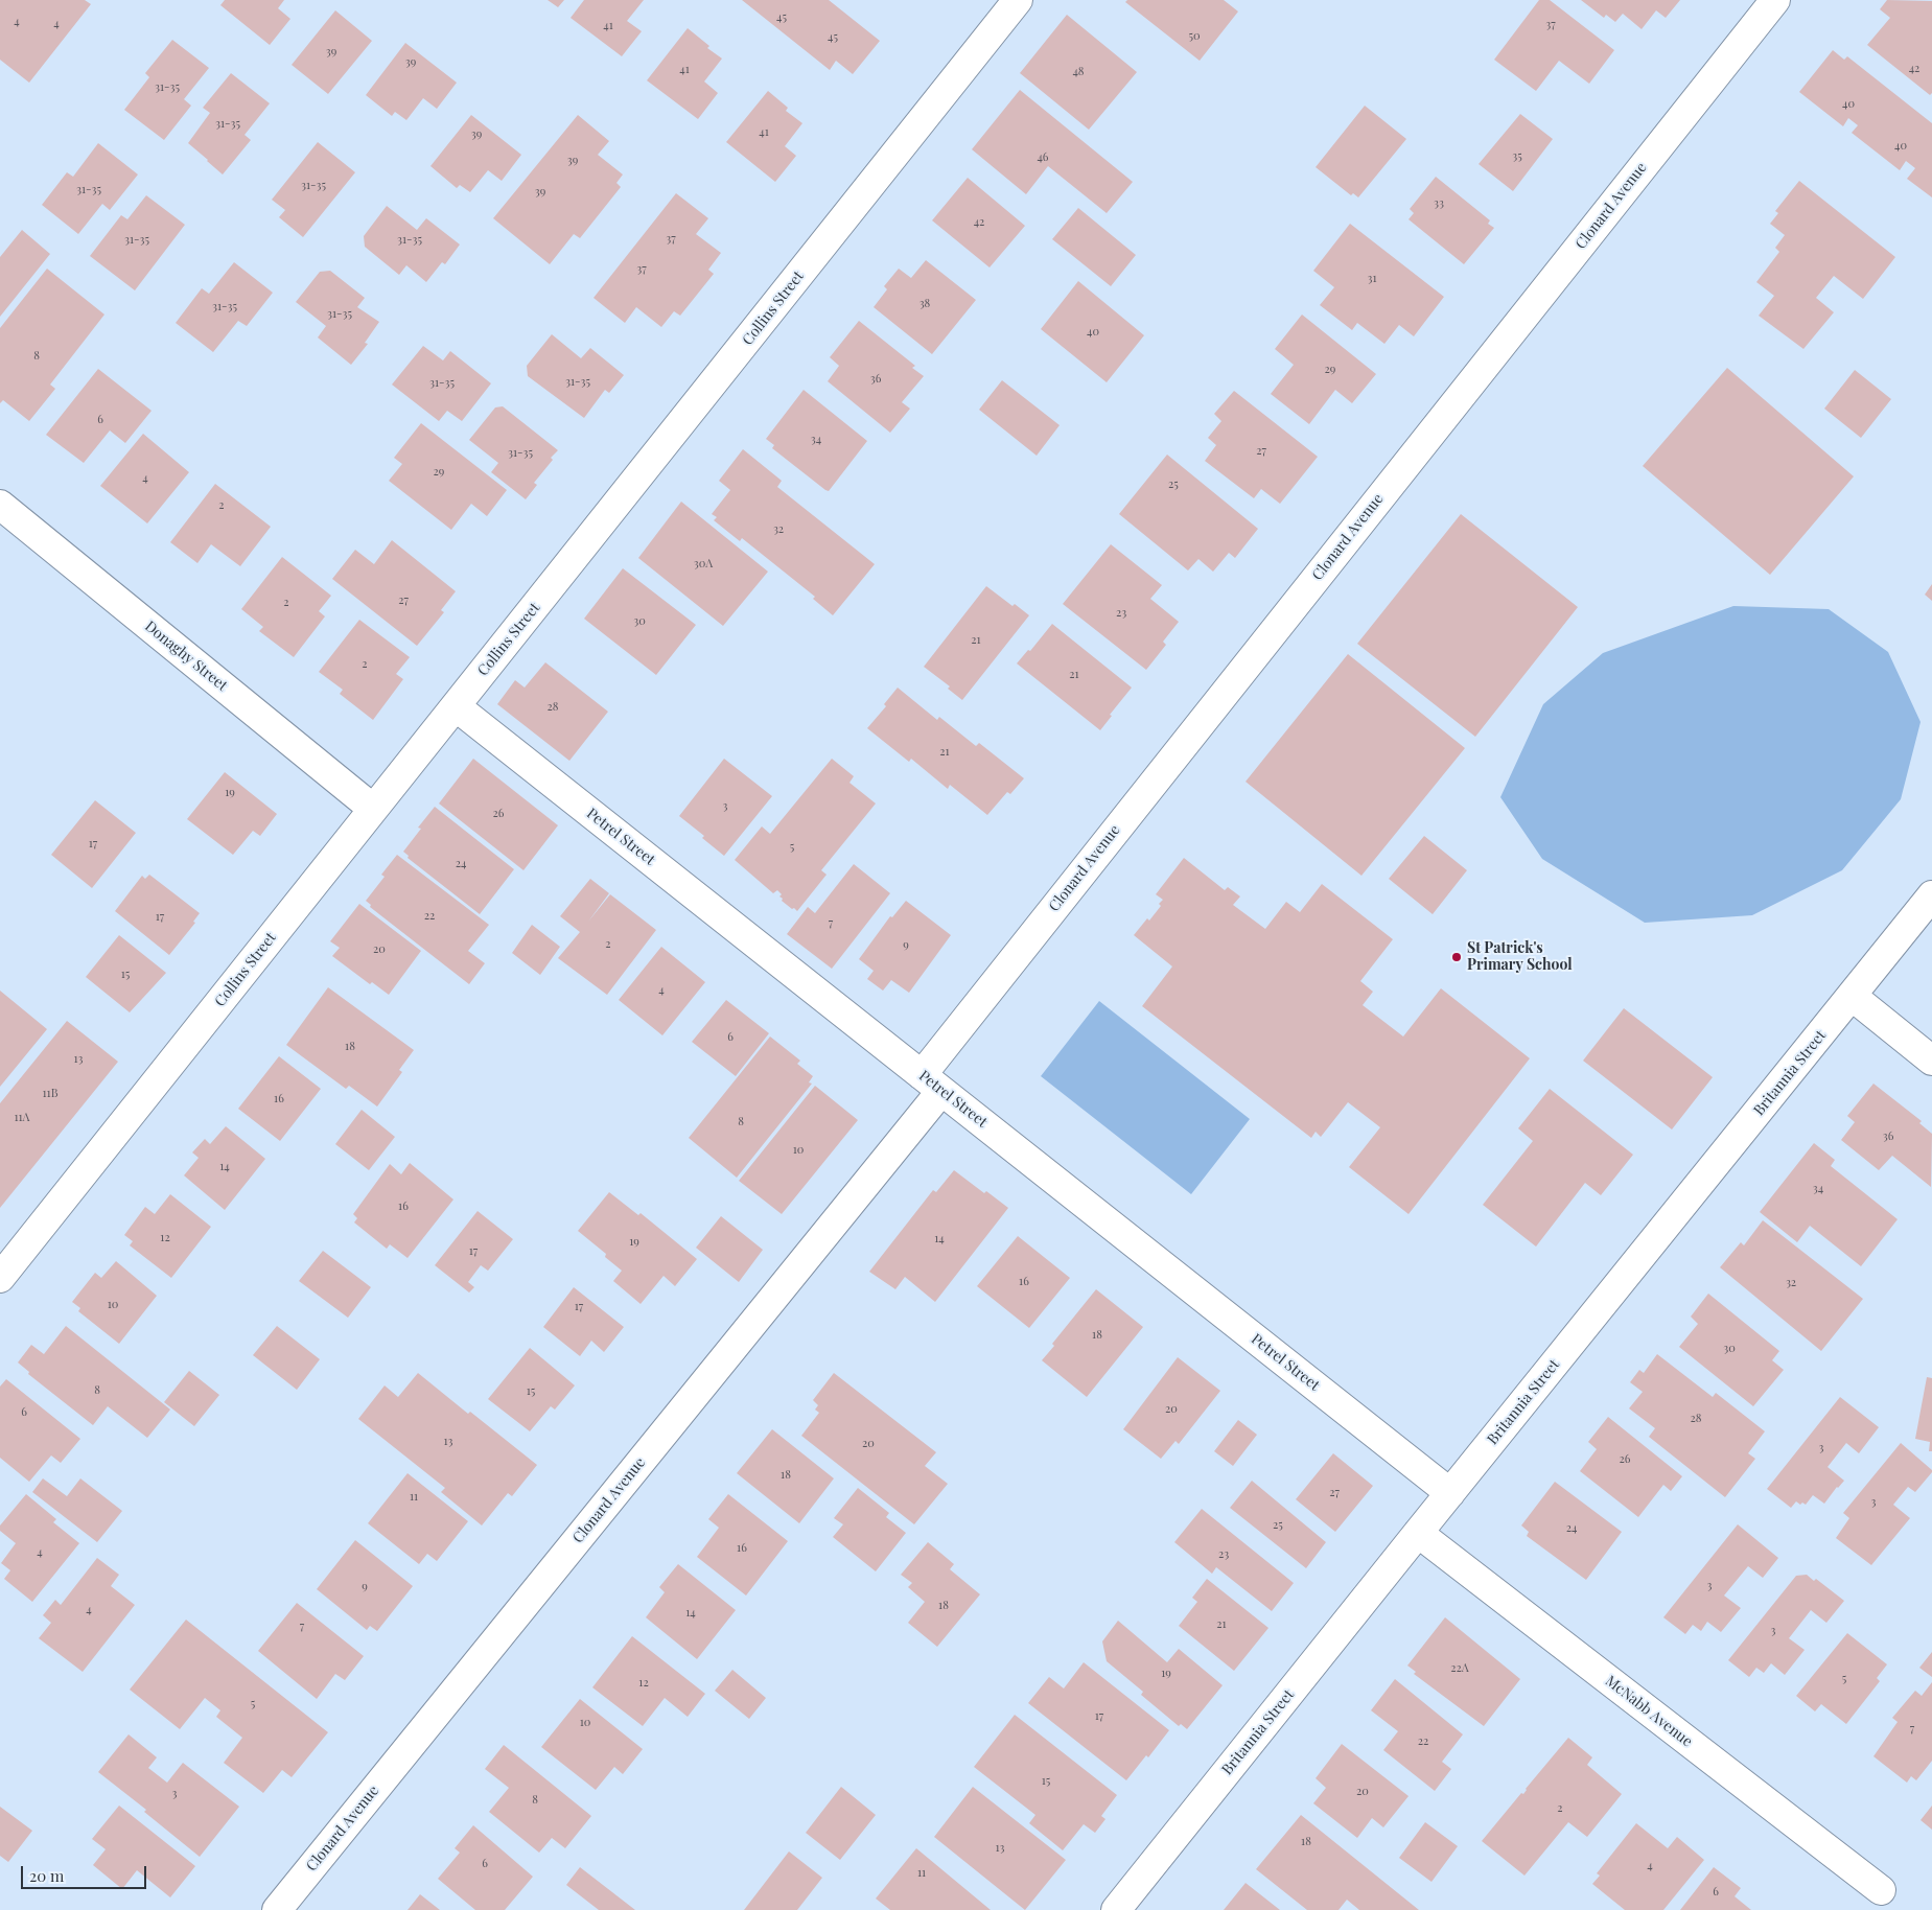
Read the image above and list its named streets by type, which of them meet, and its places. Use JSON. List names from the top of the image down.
{
  "streets": {
    "street": [
      "Clonard Avenue",
      "Collins Street",
      "Donaghy Street",
      "Petrel Street",
      "Britannia Street",
      "McNabb Avenue"
    ]
  },
  "crossings": [
    ["Clonard Avenue", "Petrel Street"],
    ["Collins Street", "Donaghy Street"],
    ["Collins Street", "Petrel Street"],
    ["Petrel Street", "Britannia Street"],
    ["Britannia Street", "McNabb Avenue"]
  ],
  "places": ["St Patrick's Primary School"],
  "house_numbers": [
    "45",
    "4",
    "4",
    "37",
    "41",
    "50",
    "45",
    "39",
    "39",
    "42",
    "41",
    "48",
    "31-35",
    "40",
    "31-35",
    "41",
    "39",
    "40",
    "35",
    "46",
    "39",
    "31-35",
    "31-35",
    "39",
    "33",
    "42",
    "37",
    "31-35",
    "31-35",
    "37",
    "31",
    "38",
    "31-35",
    "31-35",
    "40",
    "8",
    "29",
    "36",
    "31-35",
    "31-35",
    "6",
    "34",
    "27",
    "31-35",
    "29",
    "4",
    "25",
    "2",
    "32",
    "30A",
    "27",
    "2",
    "23",
    "30",
    "21",
    "2",
    "21",
    "28",
    "21",
    "19",
    "3",
    "26",
    "17",
    "5",
    "24",
    "22",
    "17",
    "7",
    "2",
    "9",
    "20",
    "15",
    "4",
    "6",
    "18",
    "13",
    "11B",
    "16",
    "11A",
    "8",
    "36",
    "10",
    "14",
    "34",
    "16",
    "12",
    "14",
    "19",
    "17",
    "16",
    "32",
    "10",
    "17",
    "18",
    "30",
    "8",
    "15",
    "20",
    "6",
    "28",
    "13",
    "20",
    "3",
    "26",
    "18",
    "27",
    "11",
    "3",
    "25",
    "24",
    "16",
    "4",
    "23",
    "3",
    "9",
    "18",
    "4",
    "14",
    "21",
    "7",
    "3",
    "22A",
    "19",
    "5",
    "12",
    "5",
    "17",
    "10",
    "7",
    "22",
    "15",
    "20",
    "3",
    "8",
    "2",
    "18",
    "13",
    "6",
    "4",
    "11",
    "6"
  ],
  "scale_bar": "20 m"
}
